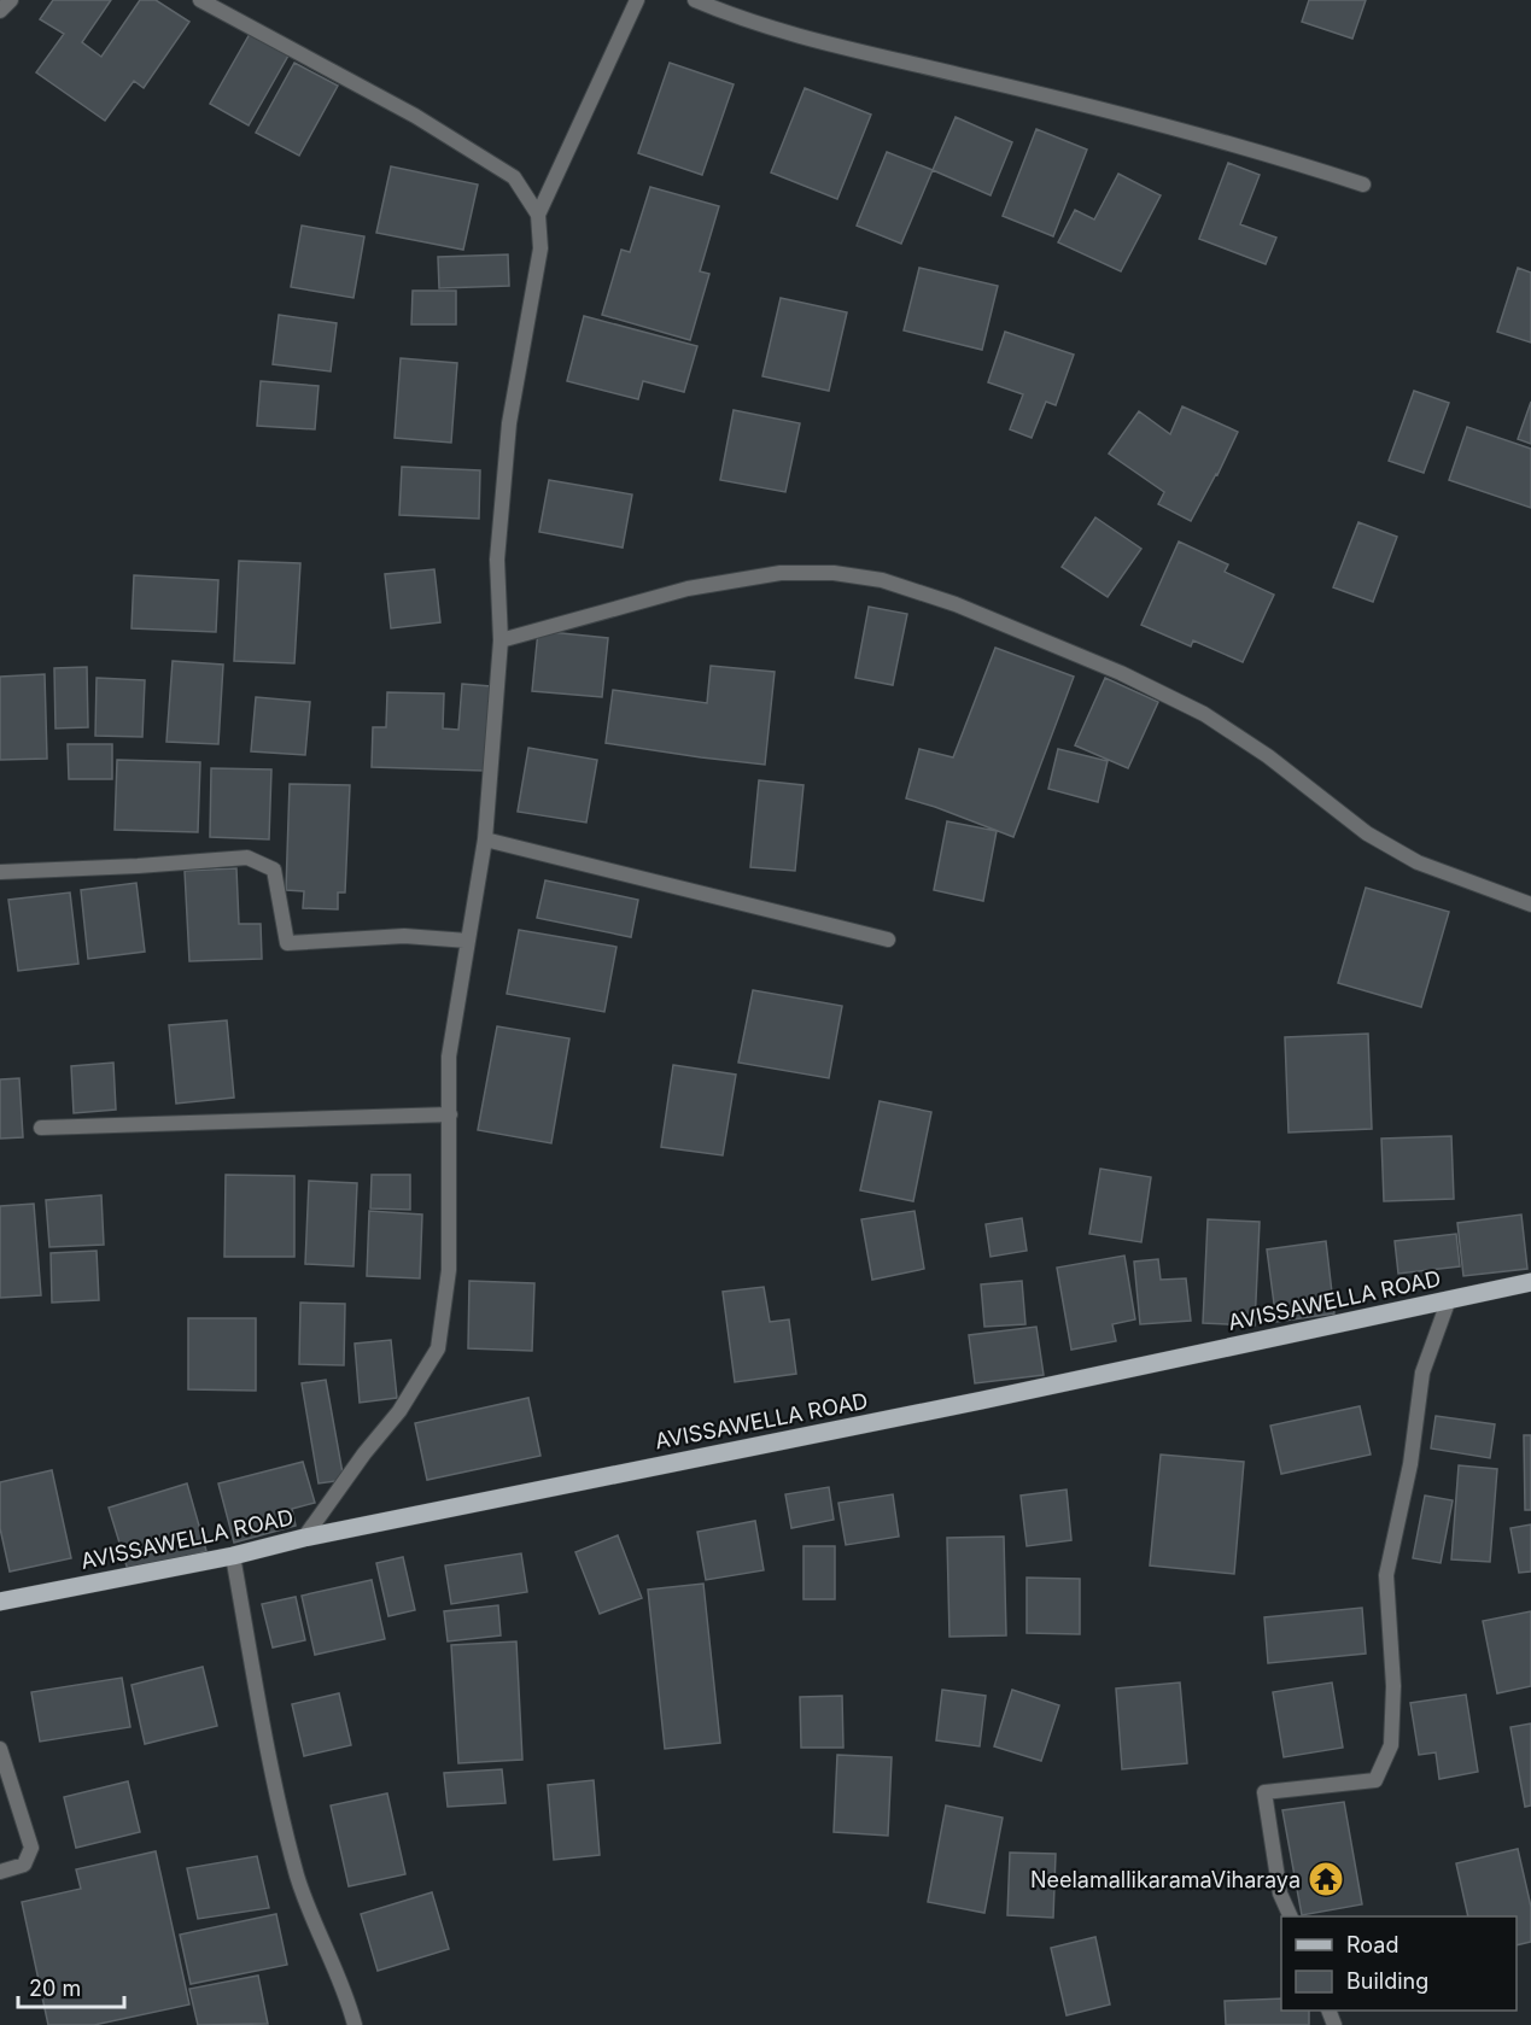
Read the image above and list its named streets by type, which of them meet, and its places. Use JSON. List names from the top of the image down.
{
  "streets": {
    "main road": ["AVISSAWELLA ROAD"]
  },
  "places": {
    "temple": ["NeelamallikaramaViharaya"]
  },
  "legend": ["Road", "Building"],
  "scale_bar": "20 m"
}
